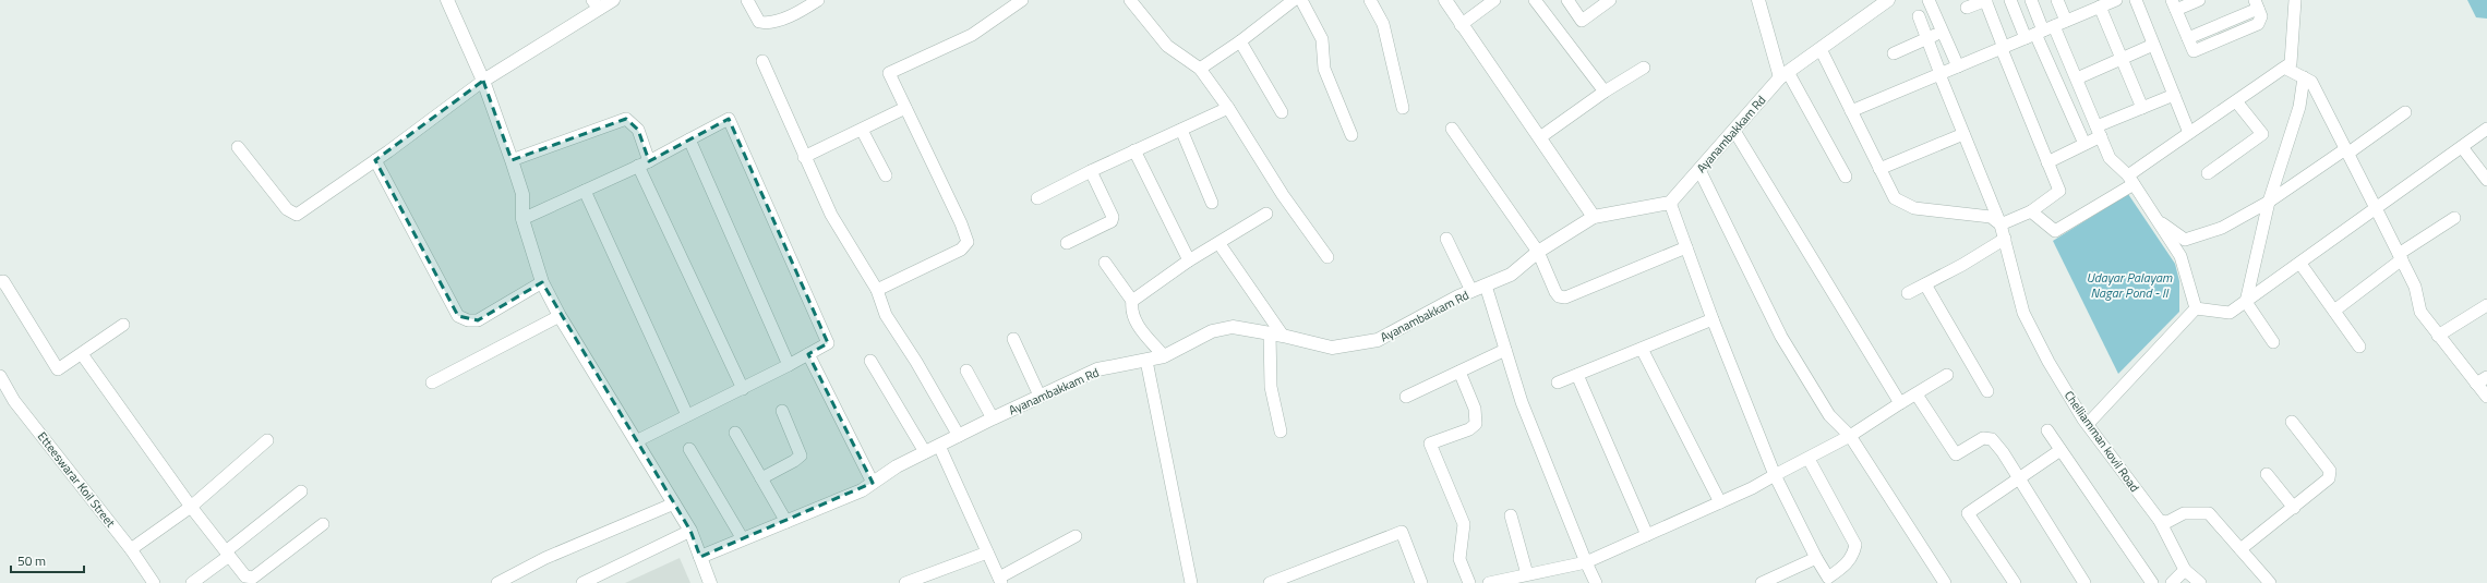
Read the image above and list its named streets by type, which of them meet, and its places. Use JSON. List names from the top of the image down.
{
  "streets": {
    "street": ["Ayanambakkam Rd", "Chelliamman kovil Road", "Etteeswarar Koil Street"]
  },
  "water": ["Udayar Palayam Nagar Pond - II"],
  "scale_bar": "50 m"
}
